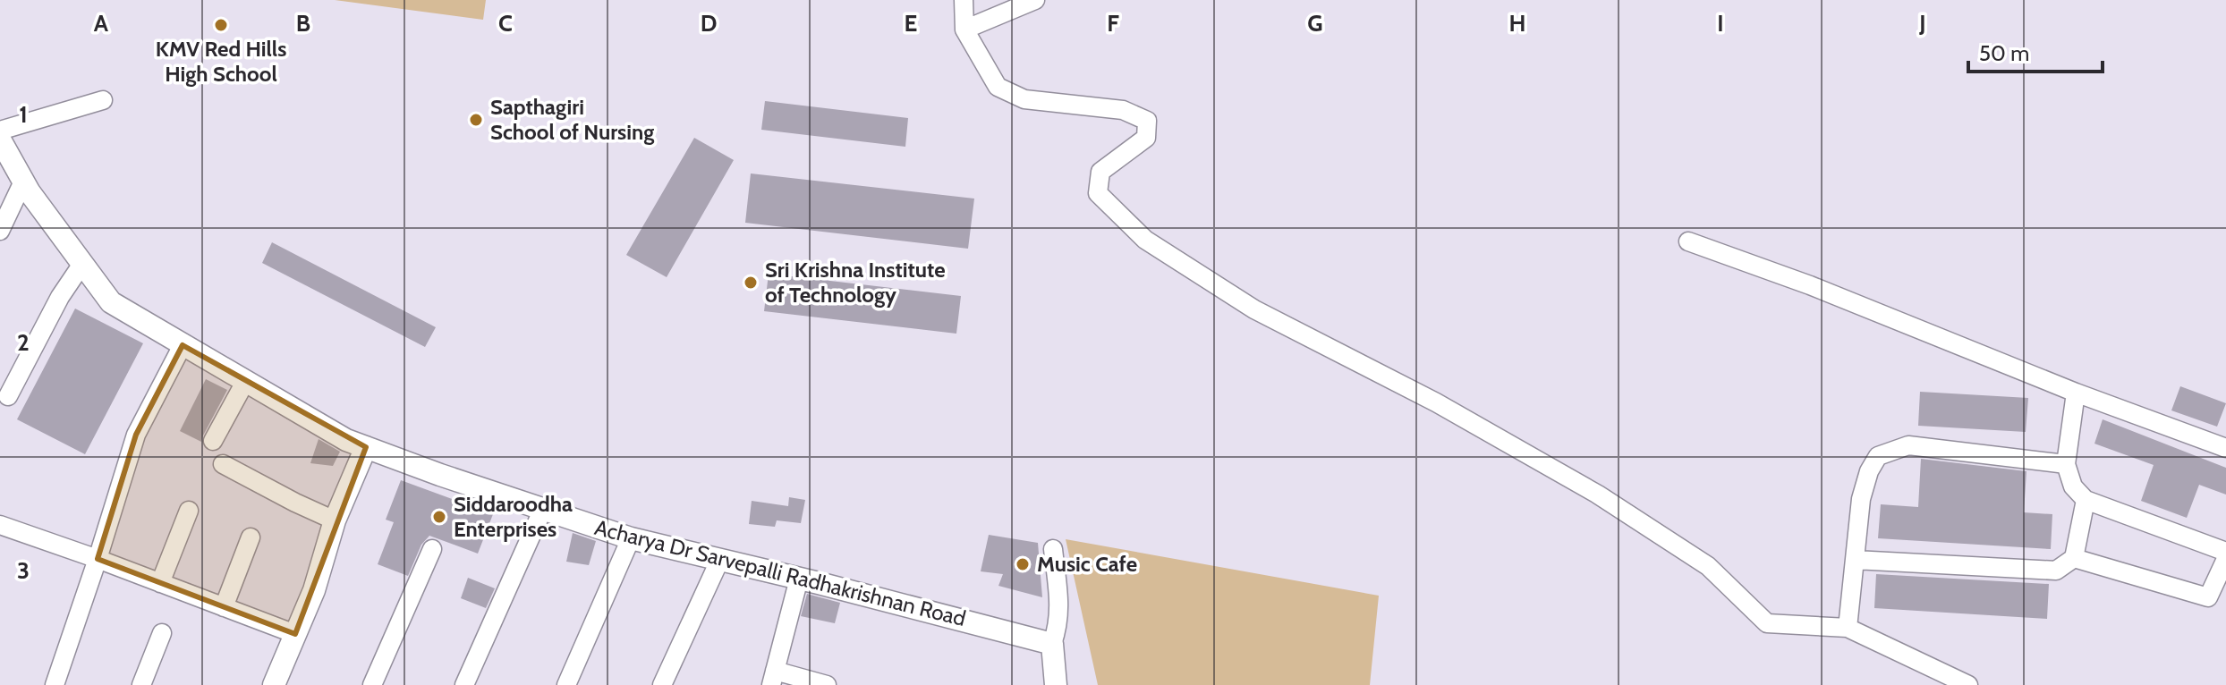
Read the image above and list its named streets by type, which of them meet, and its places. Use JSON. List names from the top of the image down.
{
  "streets": {
    "street": ["Acharya Dr Sarvepalli Radhakrishnan Road"]
  },
  "places": [
    "KMV Red Hills High School",
    "Sapthagiri School of Nursing",
    "Sri Krishna Institute of Technology",
    "Siddaroodha Enterprises",
    "Music Cafe"
  ],
  "scale_bar": "50 m",
  "grid": {
    "columns": [
      "A",
      "B",
      "C",
      "D",
      "E",
      "F",
      "G",
      "H",
      "I",
      "J"
    ],
    "rows": ["1", "2", "3"]
  }
}
